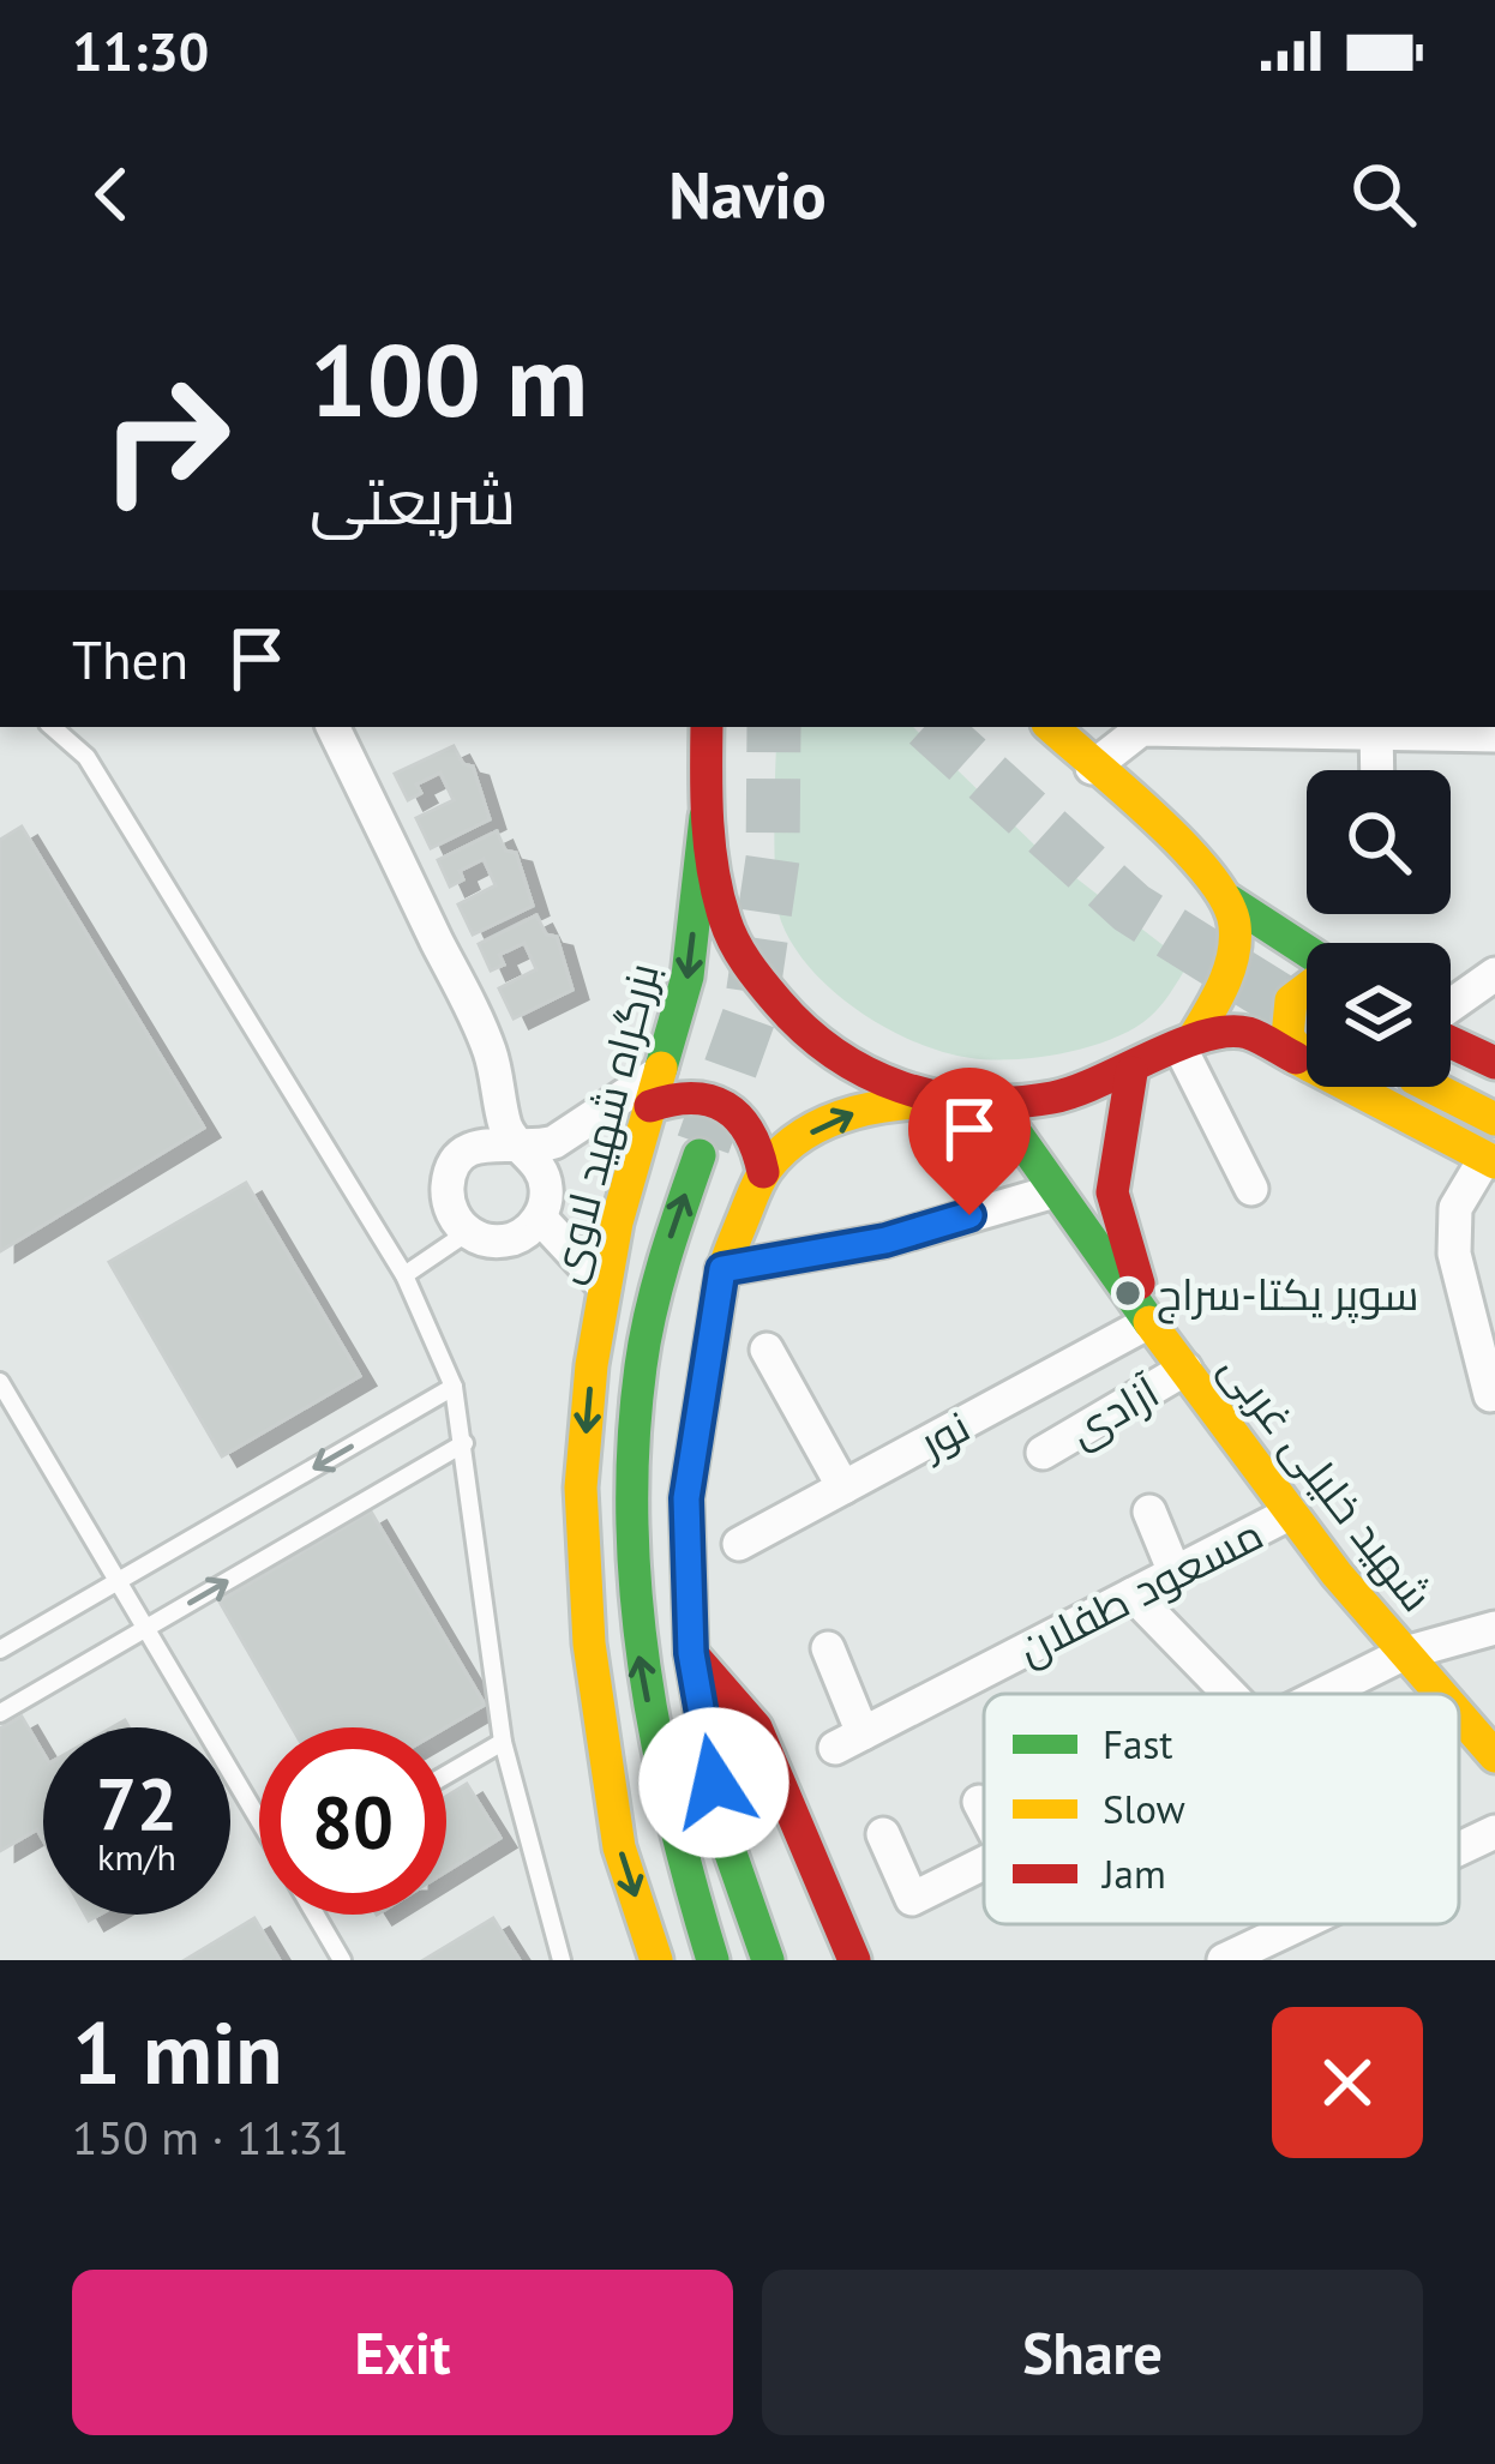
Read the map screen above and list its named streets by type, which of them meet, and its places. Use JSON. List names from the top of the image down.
{
  "streets": {
    "main road": ["بزرگراه شهید لاوی", "شهید خلیلی غربی"],
    "street": ["آزادی", "نور", "مسعود طفلان"]
  },
  "crossings": [
    ["آزادی", "شهید خلیلی غربی"],
    ["نور", "شهید خلیلی غربی"],
    ["شهید خلیلی غربی", "مسعود طفلان"]
  ],
  "places": ["سوپر یکتا-سراج"],
  "legend": ["Fast", "Slow", "Jam"],
  "page": {
    "status": "11:30",
    "header": "Navio",
    "turn": ["100 m", "شریعتی"],
    "then": "Then",
    "speed": "72 km/h",
    "limit": "80",
    "heading": ["1 min", "150 m · 11:31"],
    "buttons": ["Exit", "Share"]
  }
}
